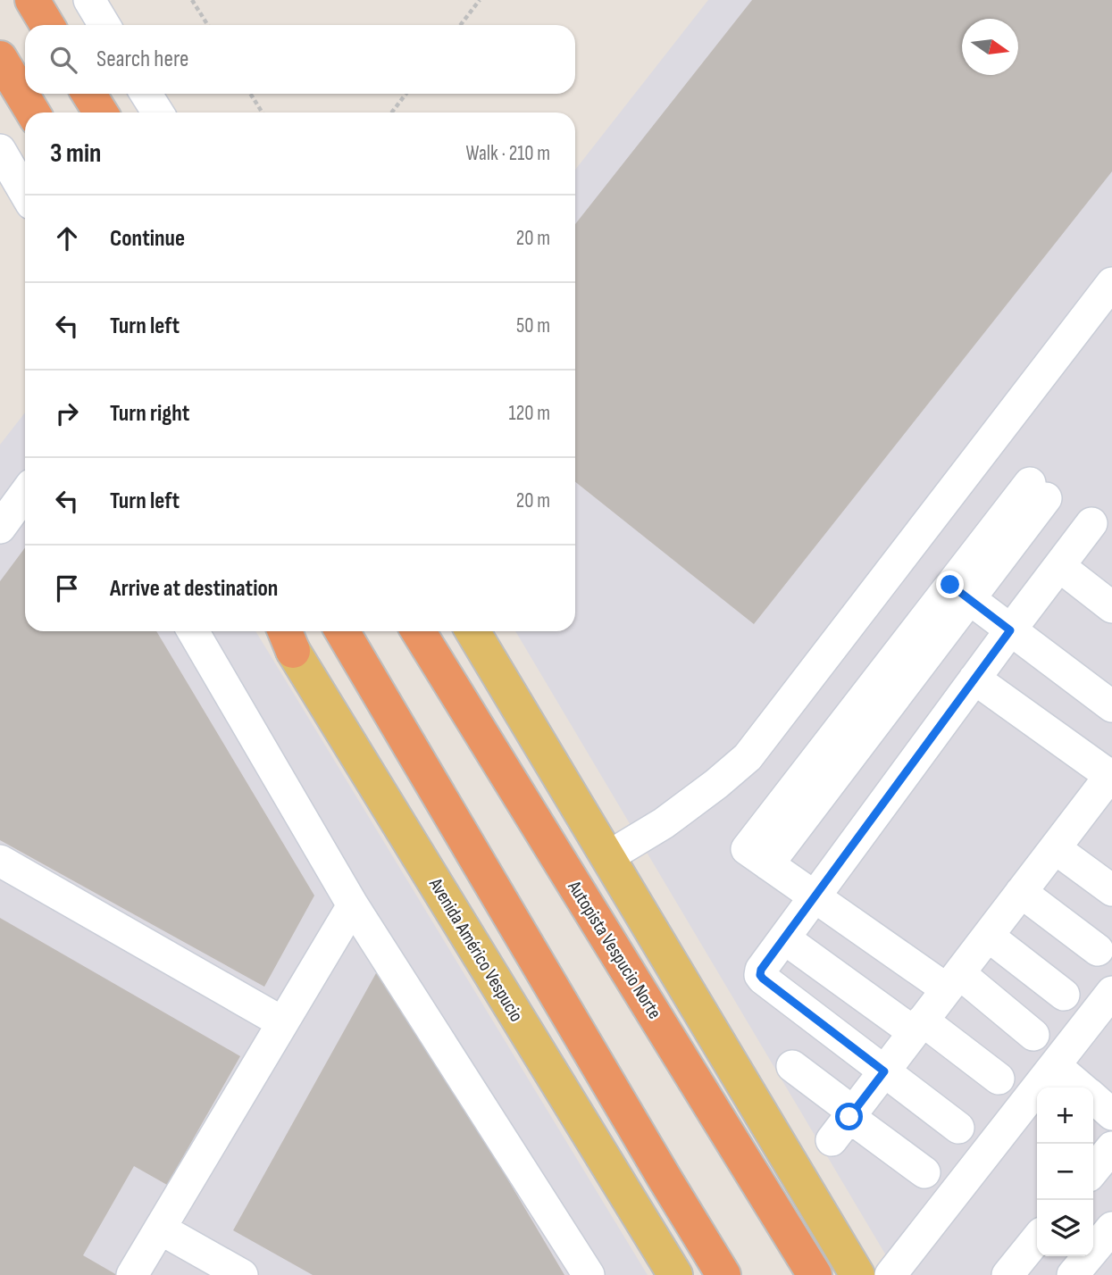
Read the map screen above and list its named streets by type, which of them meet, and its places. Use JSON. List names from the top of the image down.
{
  "streets": {
    "highway": ["Autopista Vespucio Norte"],
    "main road": ["Avenida Américo Vespucio"]
  },
  "north": "right",
  "page": {
    "search": "Search here",
    "heading": ["3 min", "Walk · 210 m"],
    "list": [
      ["Continue", "20 m"],
      ["Turn left", "50 m"],
      ["Turn right", "120 m"],
      ["Turn left", "20 m"],
      "Arrive at destination"
    ],
    "map_buttons": ["+", "−"]
  }
}
